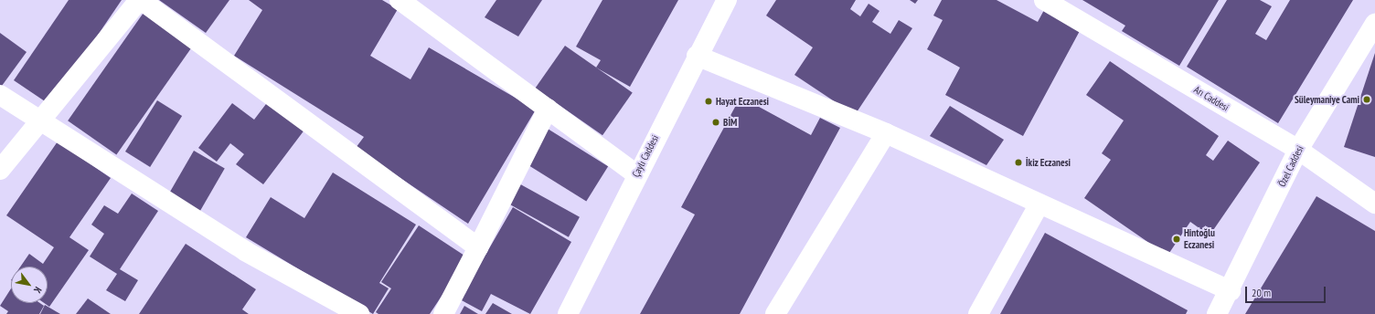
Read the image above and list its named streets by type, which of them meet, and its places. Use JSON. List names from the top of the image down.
{
  "streets": {
    "street": ["Arı Caddesi", "Çaylı Caddesi", "Özel Caddesi"]
  },
  "crossings": [
    ["Arı Caddesi", "Özel Caddesi"]
  ],
  "places": [
    "Süleymaniye Cami",
    "Hayat Eczanesi",
    "BİM",
    "İkiz Eczanesi",
    "Hintoğlu Eczanesi"
  ],
  "scale_bar": "20 m",
  "north": "bottom right"
}
